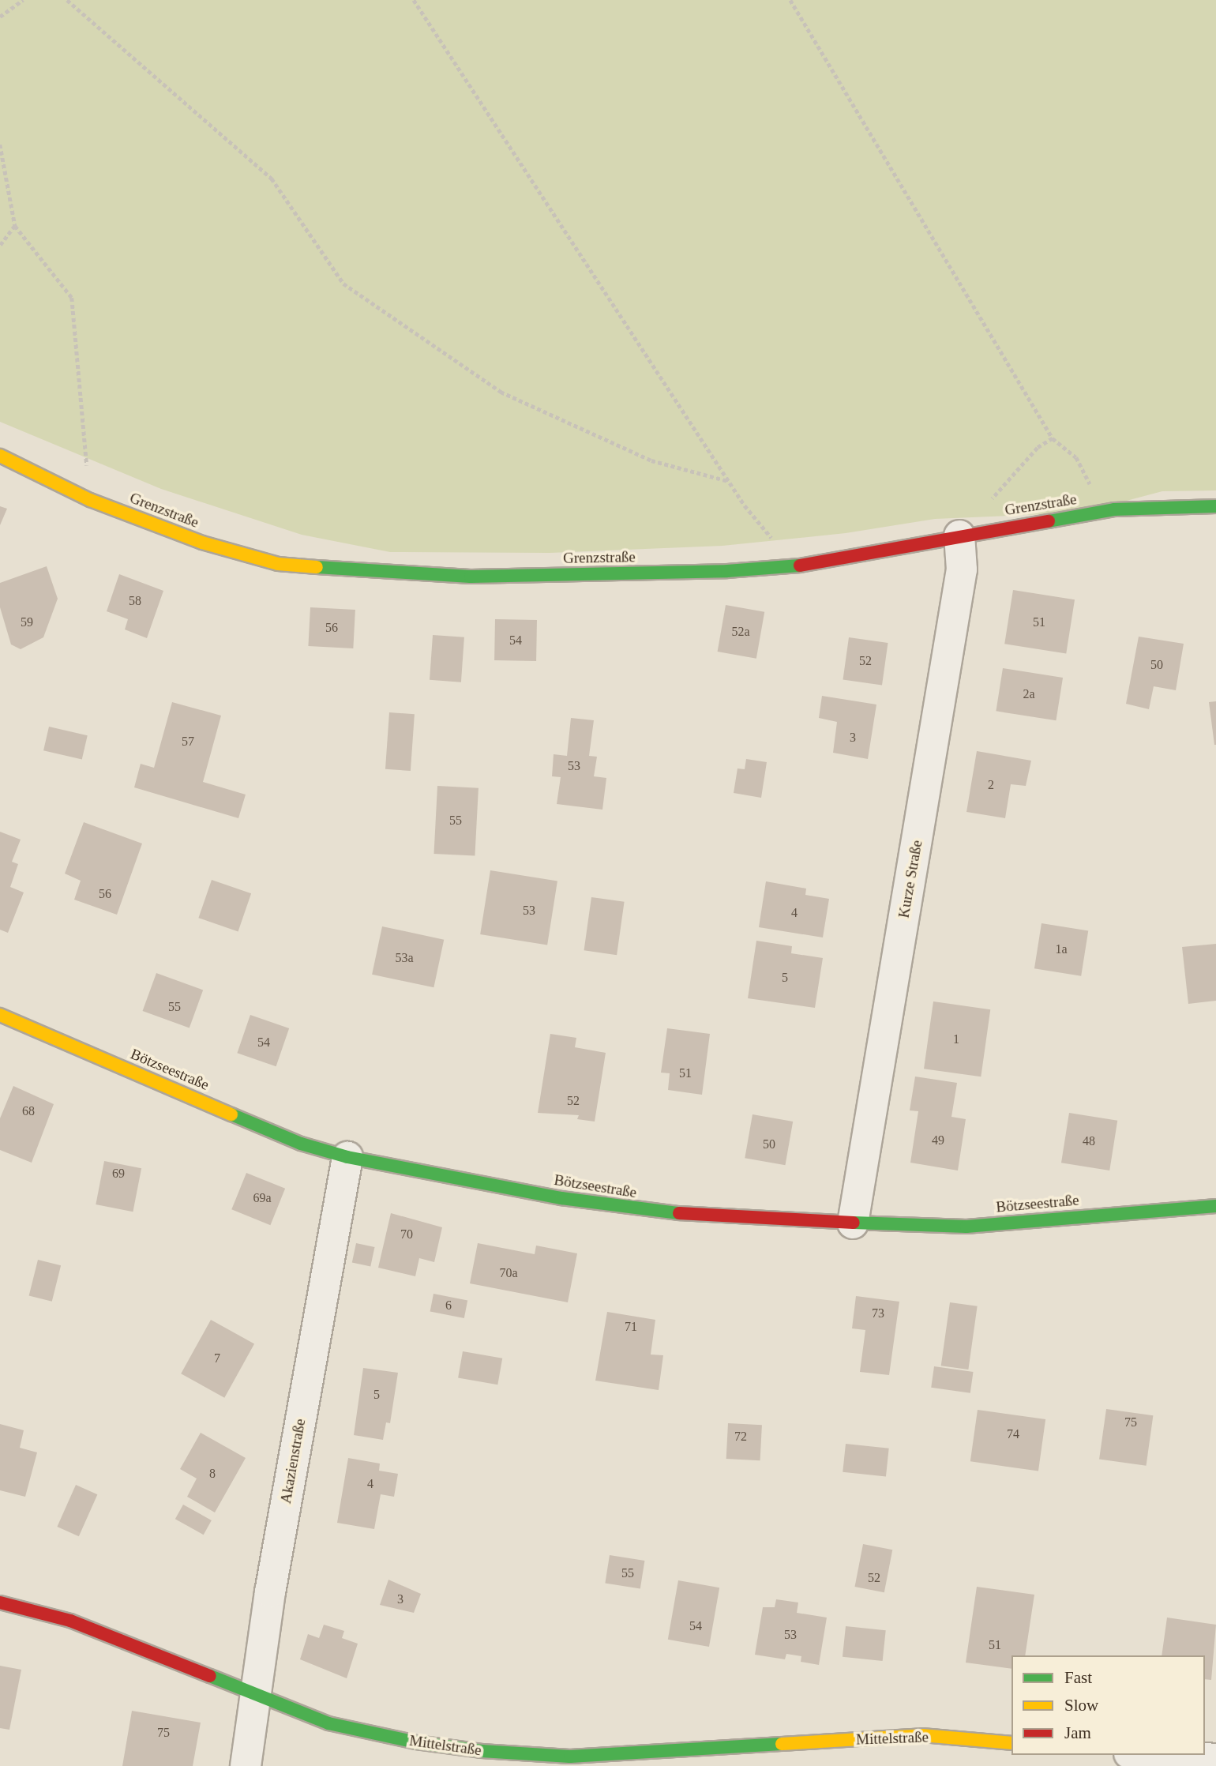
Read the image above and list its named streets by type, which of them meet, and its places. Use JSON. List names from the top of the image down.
{
  "streets": {
    "street": [
      "Grenzstraße",
      "Kurze Straße",
      "Bötzseestraße",
      "Akazienstraße",
      "Mittelstraße"
    ]
  },
  "crossings": [
    ["Grenzstraße", "Kurze Straße"],
    ["Kurze Straße", "Bötzseestraße"],
    ["Bötzseestraße", "Akazienstraße"],
    ["Akazienstraße", "Mittelstraße"]
  ],
  "house_numbers": [
    "58",
    "59",
    "51",
    "56",
    "52a",
    "54",
    "52",
    "50",
    "2a",
    "3",
    "57",
    "53",
    "2",
    "55",
    "56",
    "53",
    "4",
    "1a",
    "53a",
    "5",
    "55",
    "1",
    "54",
    "51",
    "52",
    "68",
    "49",
    "48",
    "50",
    "69",
    "69a",
    "70",
    "70a",
    "6",
    "73",
    "71",
    "7",
    "5",
    "75",
    "74",
    "72",
    "8",
    "4",
    "55",
    "52",
    "3",
    "54",
    "53",
    "51",
    "75"
  ],
  "legend": ["Fast", "Slow", "Jam"]
}
